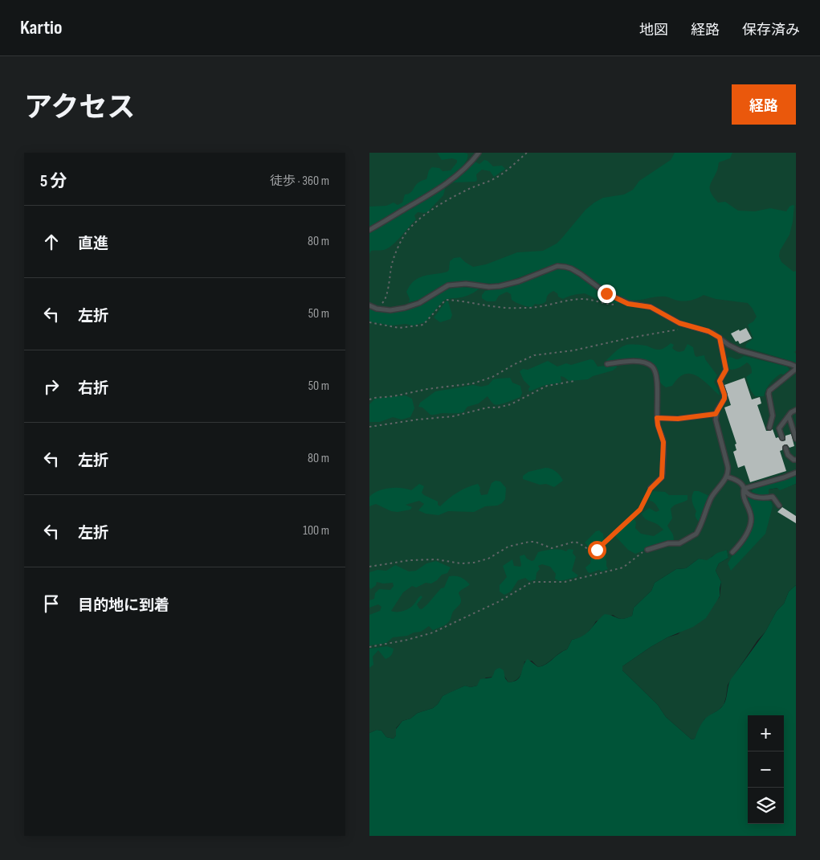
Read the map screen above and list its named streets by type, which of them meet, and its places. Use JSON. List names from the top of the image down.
{
  "page": {
    "header": "Kartio",
    "nav": ["地図", "経路", "保存済み"],
    "title": "アクセス",
    "buttons": "経路",
    "heading": ["5 分", "徒歩 · 360 m"],
    "list": [
      ["直進", "80 m"],
      ["左折", "50 m"],
      ["右折", "50 m"],
      ["左折", "80 m"],
      ["左折", "100 m"],
      "目的地に到着"
    ],
    "map_buttons": ["+", "−"]
  }
}
